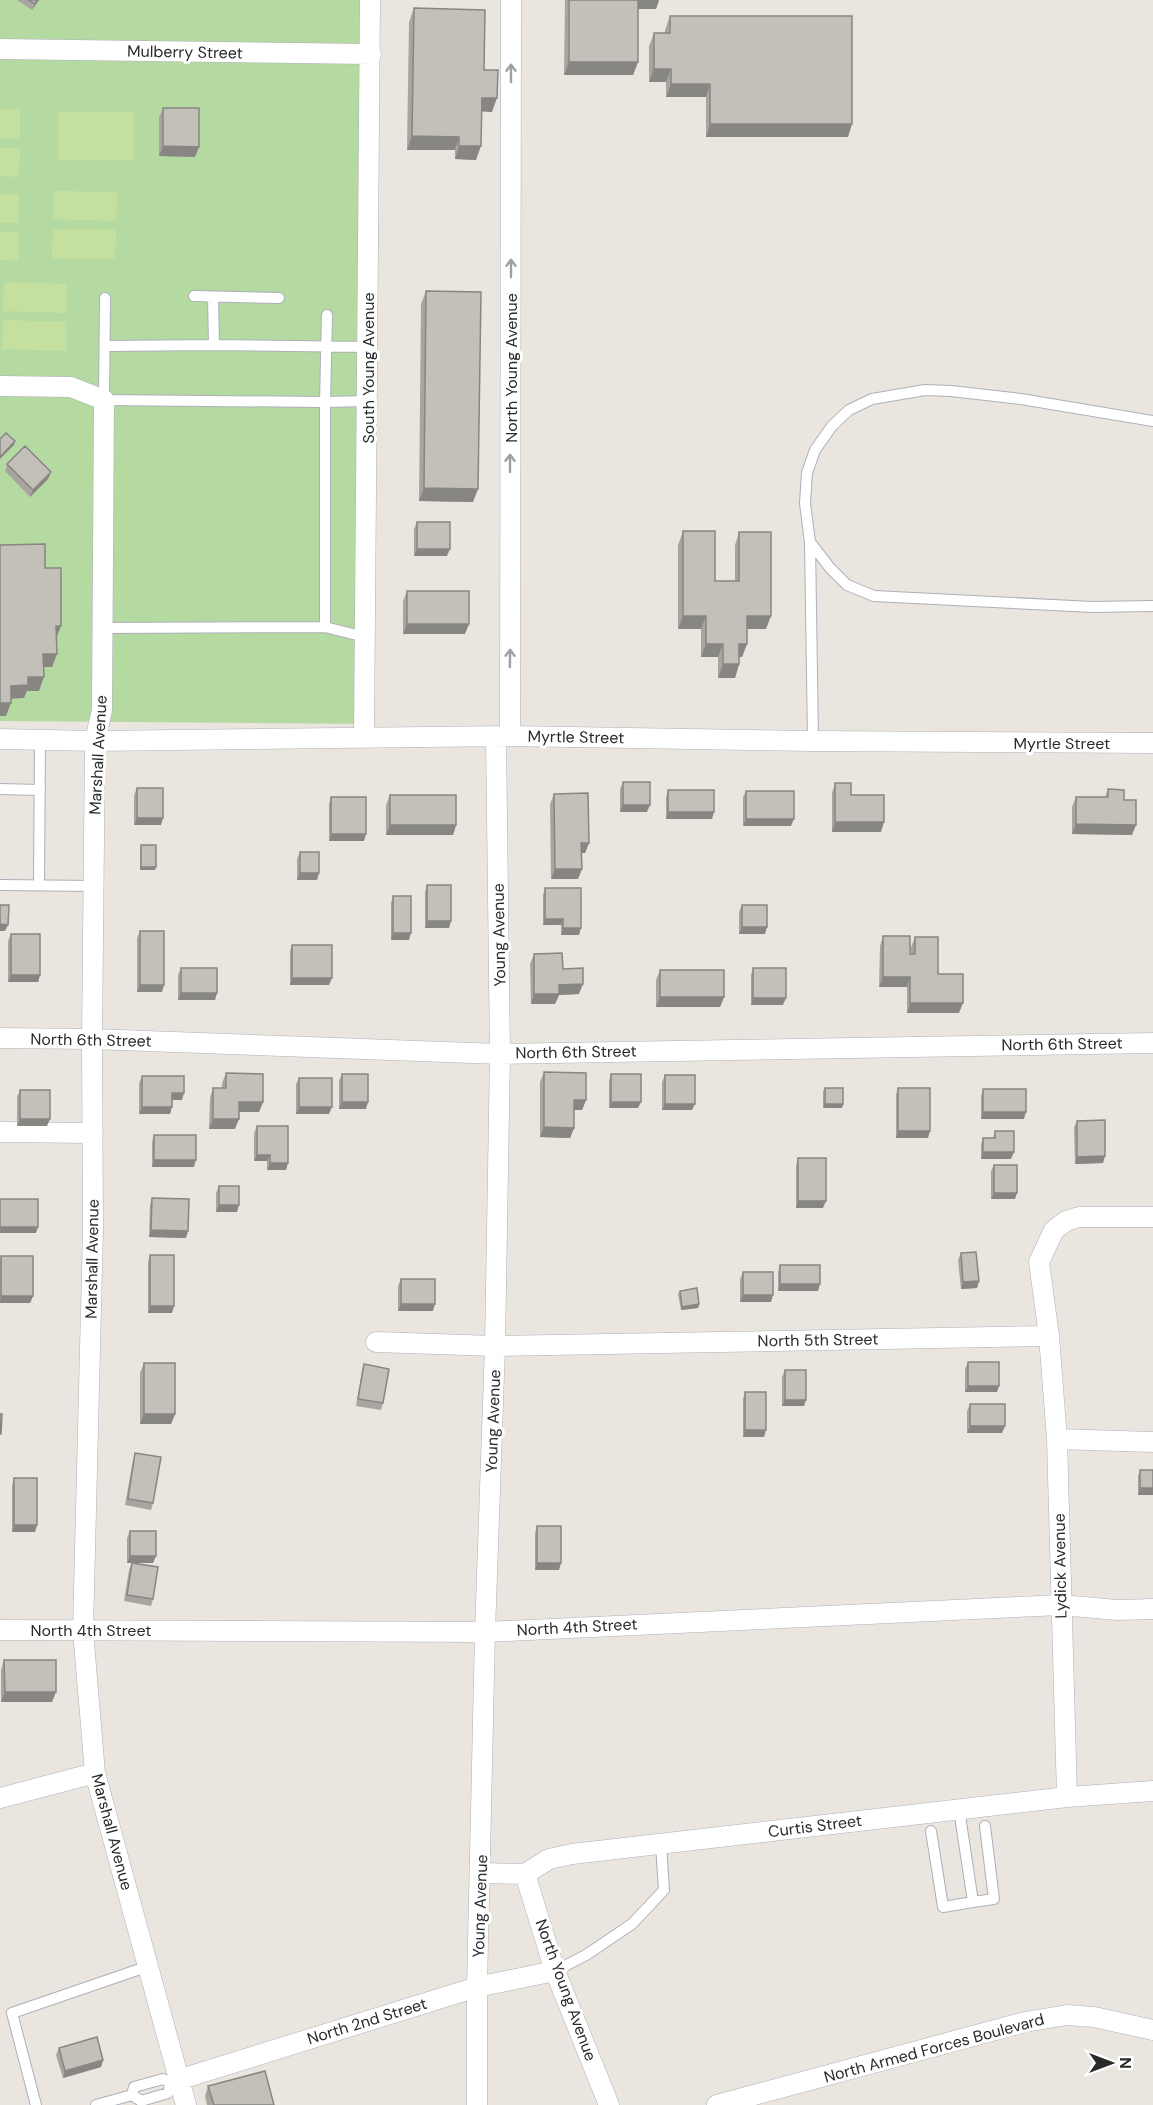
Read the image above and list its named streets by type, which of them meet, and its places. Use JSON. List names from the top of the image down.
{
  "streets": {
    "street": [
      "Mulberry Street",
      "South Young Avenue",
      "North Young Avenue",
      "Myrtle Street",
      "Marshall Avenue",
      "Young Avenue",
      "North 6th Street",
      "North 5th Street",
      "Lydick Avenue",
      "North 4th Street",
      "Curtis Street",
      "North 2nd Street",
      "North Armed Forces Boulevard"
    ]
  },
  "crossings": [
    ["Mulberry Street", "South Young Avenue"],
    ["South Young Avenue", "Myrtle Street"],
    ["North Young Avenue", "Myrtle Street"],
    ["North Young Avenue", "Young Avenue"],
    ["North Young Avenue", "Curtis Street"],
    ["North Young Avenue", "North 2nd Street"],
    ["Myrtle Street", "Marshall Avenue"],
    ["Myrtle Street", "Young Avenue"],
    ["Marshall Avenue", "North 6th Street"],
    ["Marshall Avenue", "North 4th Street"],
    ["Marshall Avenue", "North 2nd Street"],
    ["Young Avenue", "North 6th Street"],
    ["Young Avenue", "North 5th Street"],
    ["Young Avenue", "North 4th Street"],
    ["Young Avenue", "North 2nd Street"],
    ["North 5th Street", "Lydick Avenue"],
    ["Lydick Avenue", "North 4th Street"],
    ["Lydick Avenue", "Curtis Street"]
  ],
  "one_way": ["North Young Avenue"],
  "north": "right"
}
